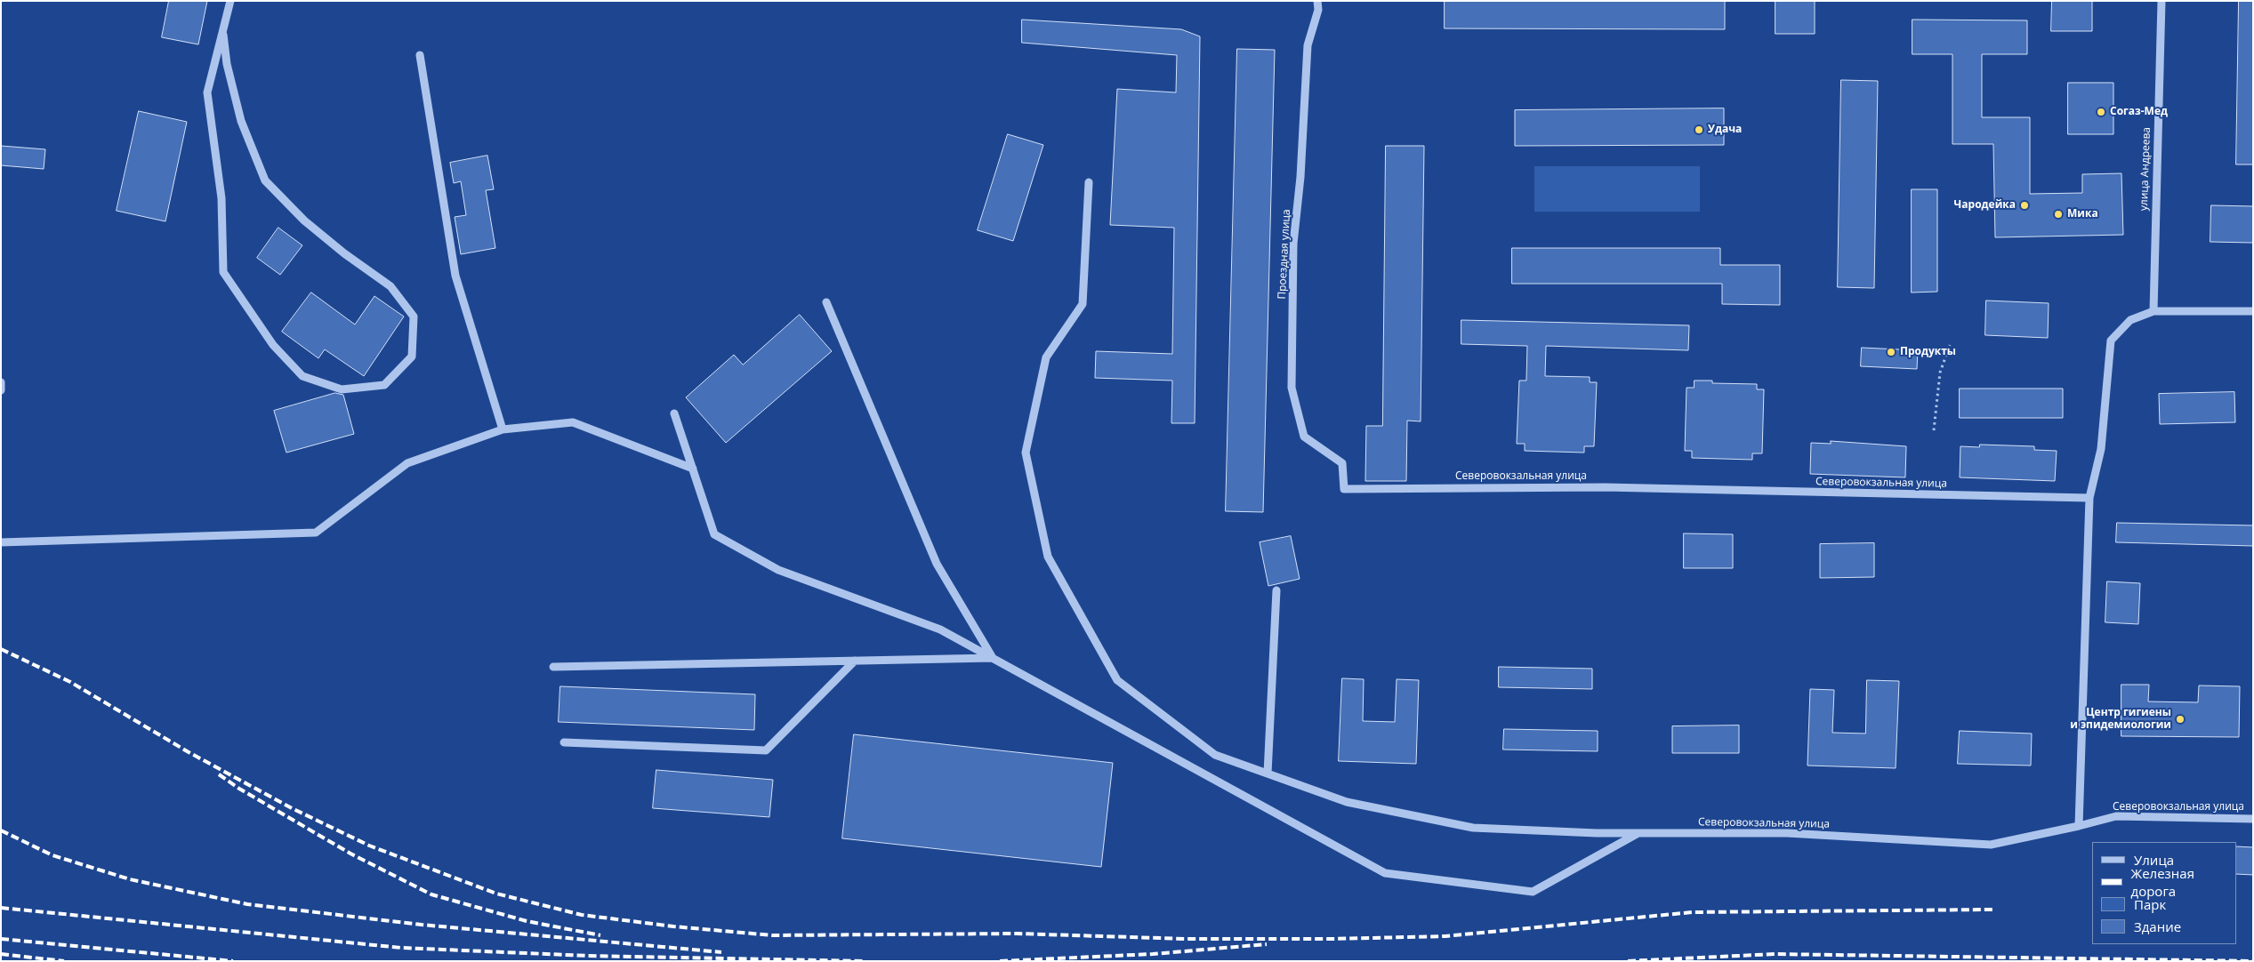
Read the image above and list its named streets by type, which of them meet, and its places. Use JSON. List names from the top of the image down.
{
  "streets": {
    "street": ["улица Андреева", "Проездная улица", "Северовокзальная улица"]
  },
  "crossings": [
    ["Проездная улица", "Северовокзальная улица"]
  ],
  "places": [
    "Согаз-Мед",
    "Удача",
    "Чародейка",
    "Мика",
    "Продукты",
    "Центр гигиены и эпидемиологии"
  ],
  "legend": [
    "Улица",
    "Железная дорога",
    "Парк",
    "Здание"
  ]
}
